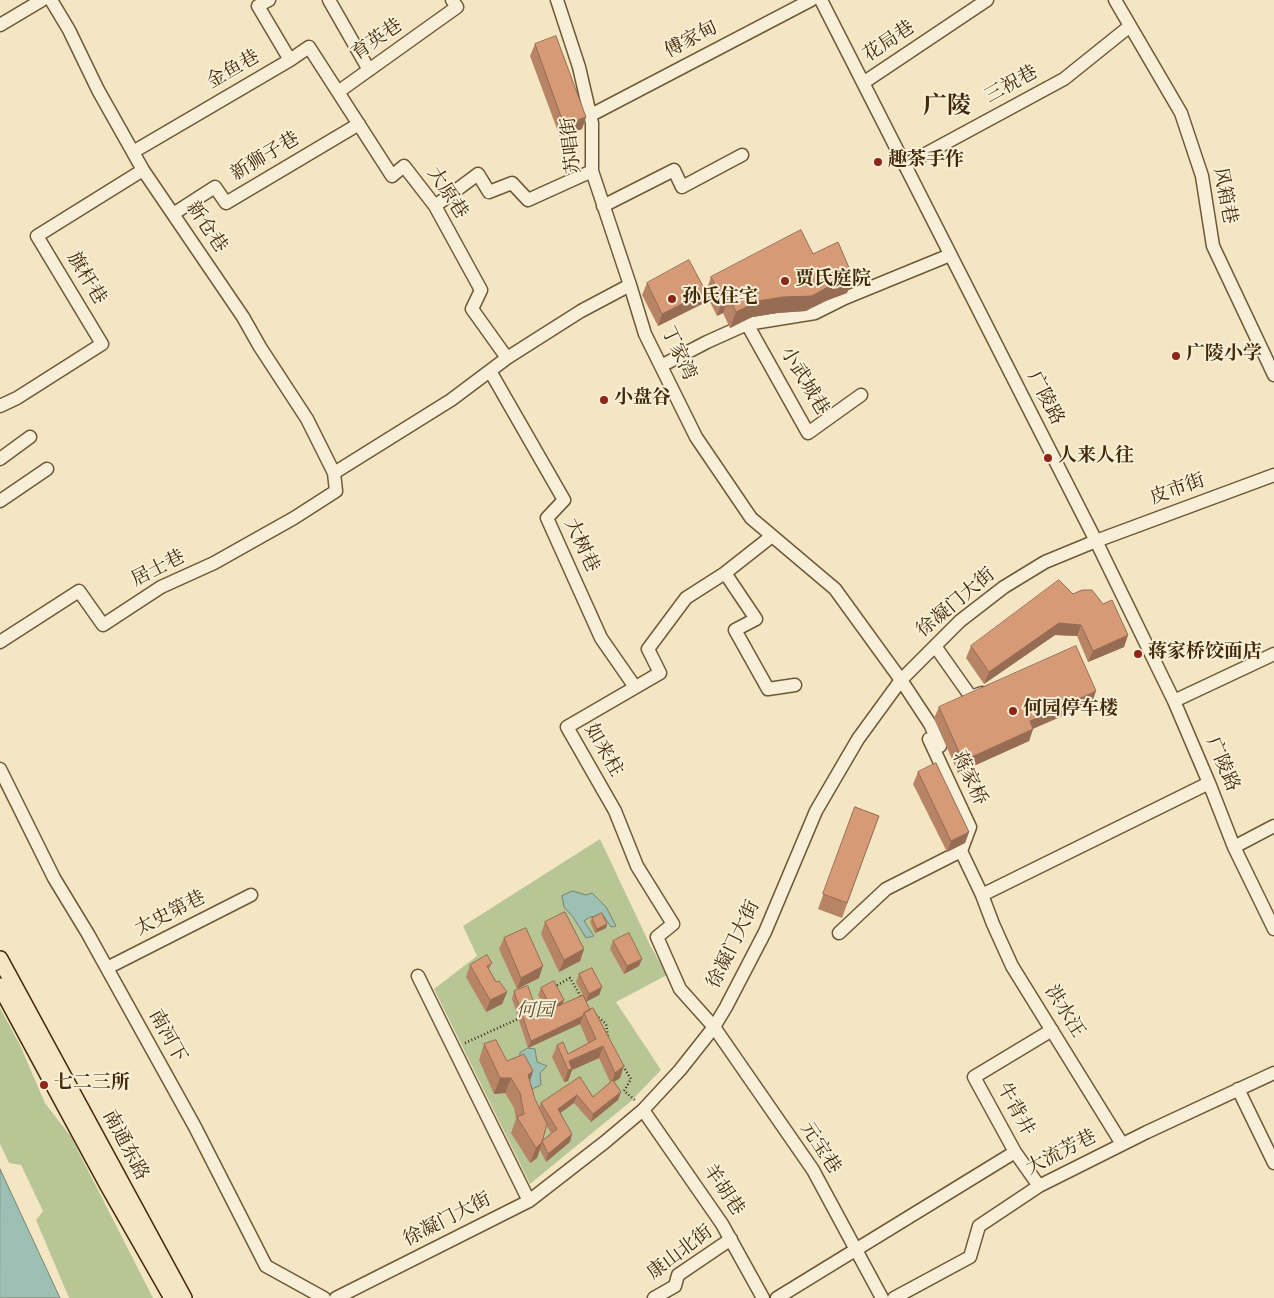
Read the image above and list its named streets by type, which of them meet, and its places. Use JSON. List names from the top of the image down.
{
  "streets": {
    "main road": ["南通东路"],
    "street": [
      "育英巷",
      "傅家甸",
      "花局巷",
      "金鱼巷",
      "三祝巷",
      "苏唱街",
      "新狮子巷",
      "大原巷",
      "风箱巷",
      "新仓巷",
      "旗杆巷",
      "丁家湾",
      "小武城巷",
      "广陵路",
      "皮市街",
      "大树巷",
      "居士巷",
      "徐凝门大街",
      "如来柱",
      "蒋家桥",
      "太史第巷",
      "洪水汪",
      "南河下",
      "牛背井",
      "元宝巷",
      "大流芳巷",
      "羊胡巷",
      "康山北街"
    ]
  },
  "crossings": [
    ["育英巷", "大原巷"],
    ["傅家甸", "苏唱街"],
    ["花局巷", "广陵路"],
    ["金鱼巷", "大原巷"],
    ["金鱼巷", "新仓巷"],
    ["三祝巷", "风箱巷"],
    ["三祝巷", "广陵路"],
    ["苏唱街", "丁家湾"],
    ["新狮子巷", "大原巷"],
    ["新狮子巷", "新仓巷"],
    ["新仓巷", "旗杆巷"],
    ["新仓巷", "居士巷"],
    ["丁家湾", "徐凝门大街"],
    ["丁家湾", "如来柱"],
    ["丁家湾", "蒋家桥"],
    ["广陵路", "皮市街"],
    ["广陵路", "徐凝门大街"],
    ["皮市街", "徐凝门大街"],
    ["大树巷", "如来柱"],
    ["徐凝门大街", "如来柱"],
    ["徐凝门大街", "蒋家桥"],
    ["徐凝门大街", "元宝巷"],
    ["徐凝门大街", "羊胡巷"],
    ["如来柱", "元宝巷"],
    ["太史第巷", "南河下"],
    ["洪水汪", "牛背井"],
    ["洪水汪", "大流芳巷"],
    ["牛背井", "大流芳巷"],
    ["羊胡巷", "康山北街"]
  ],
  "districts": ["广陵"],
  "parks": ["何园"],
  "places": [
    "趣茶手作",
    "贾氏庭院",
    "孙氏住宅",
    "广陵小学",
    "小盘谷",
    "人来人往",
    "蒋家桥饺面店",
    "何园停车楼",
    "七二三所"
  ]
}
